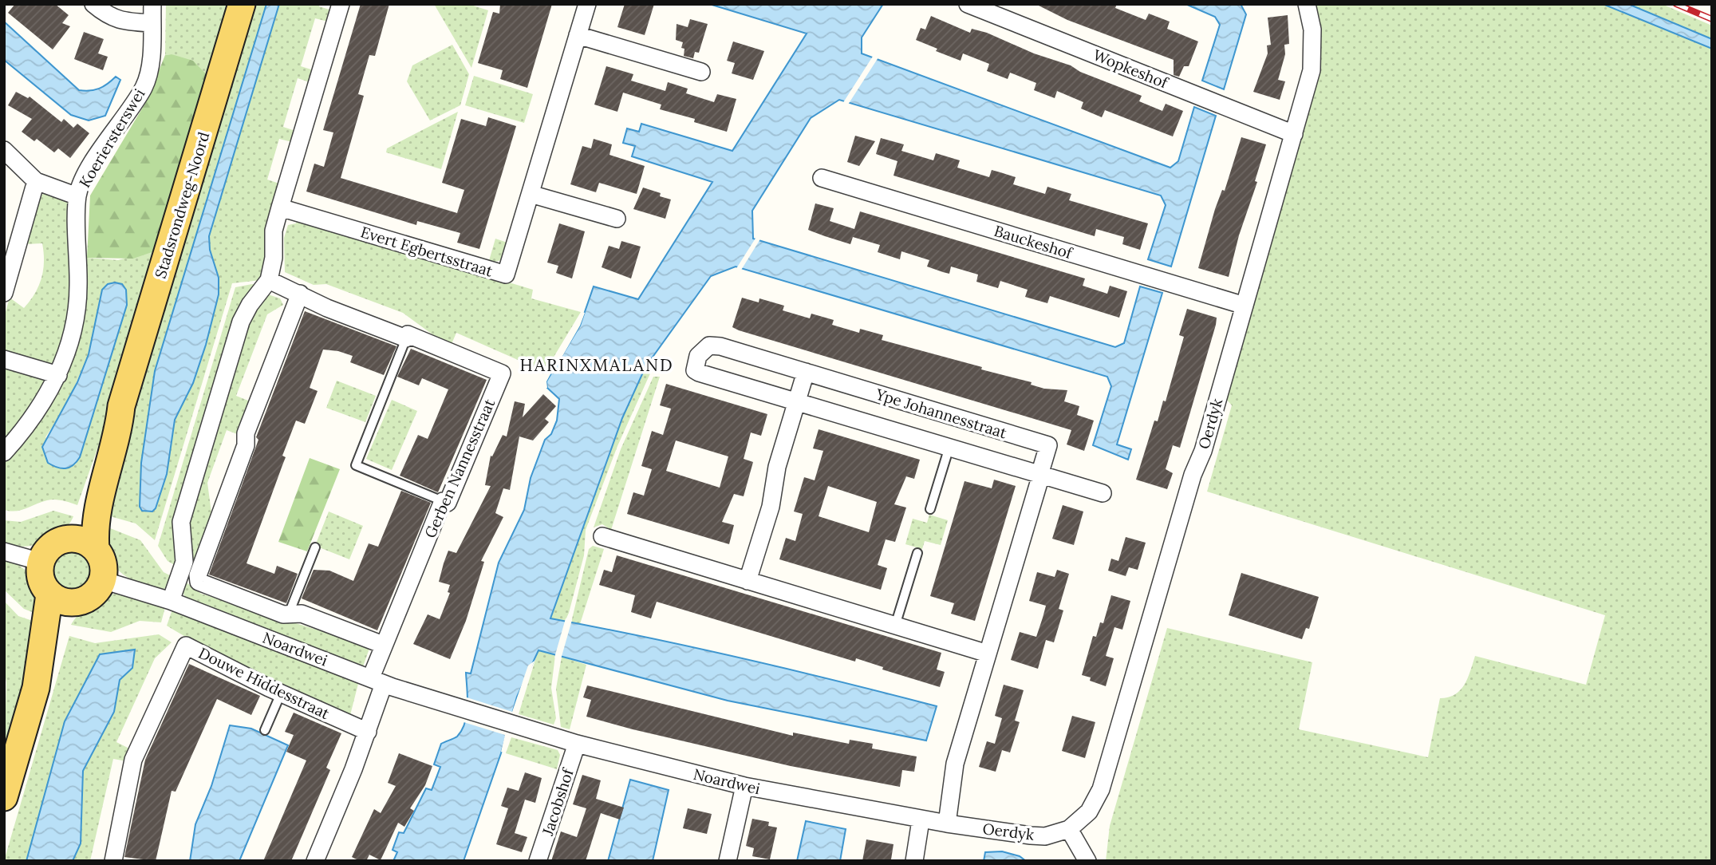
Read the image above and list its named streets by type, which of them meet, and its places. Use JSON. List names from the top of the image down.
{
  "streets": {
    "main road": ["Stadsrondweg-Noord"],
    "street": [
      "Wopkeshof",
      "Koeriersterswei",
      "Bauckeshof",
      "Evert Egbertsstraat",
      "Ype Johannesstraat",
      "Oerdyk",
      "Gerben Nannesstraat",
      "Noardwei",
      "Douwe Hiddesstraat",
      "Jacobshof"
    ]
  },
  "crossings": [
    ["Wopkeshof", "Oerdyk"],
    ["Stadsrondweg-Noord", "Noardwei"],
    ["Bauckeshof", "Oerdyk"],
    ["Oerdyk", "Noardwei"],
    ["Gerben Nannesstraat", "Noardwei"],
    ["Noardwei", "Jacobshof"]
  ],
  "districts": ["HARINXMALAND"]
}
